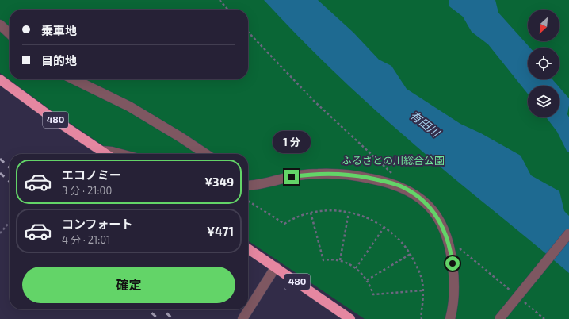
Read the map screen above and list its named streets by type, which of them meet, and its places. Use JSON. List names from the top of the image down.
{
  "streets": {
    "highway": ["480"]
  },
  "water": ["有田川"],
  "parks": ["ふるさとの川総合公園"],
  "north": "bottom left",
  "page": {
    "banner": ["乗車地", "目的地"],
    "bubble": "1 分",
    "list": [
      {
        "name": "エコノミー",
        "note": "3 分 · 21:00",
        "value": "¥349"
      },
      {
        "name": "コンフォート",
        "note": "4 分 · 21:01",
        "value": "¥471"
      }
    ],
    "buttons": "確定"
  }
}
